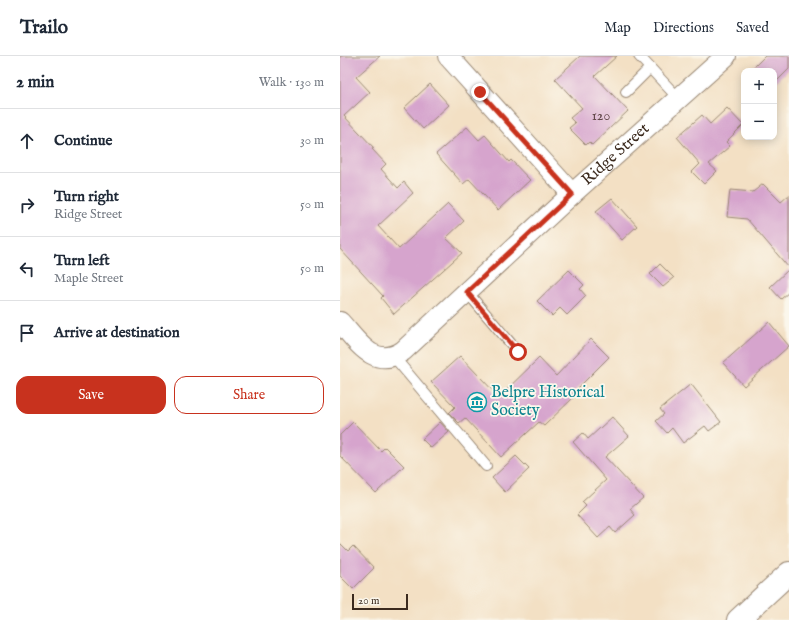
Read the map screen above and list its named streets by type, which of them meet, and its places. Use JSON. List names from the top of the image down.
{
  "streets": {
    "street": ["Ridge Street"]
  },
  "places": {
    "museum": ["Belpre Historical Society"]
  },
  "house_numbers": ["120"],
  "scale_bar": "20 m",
  "page": {
    "header": "Trailo",
    "nav": ["Map", "Directions", "Saved"],
    "heading": ["2 min", "Walk · 130 m"],
    "map_buttons": ["+", "−"],
    "list": [
      ["Continue", "30 m"],
      ["Turn right", "Ridge Street", "50 m"],
      ["Turn left", "Maple Street", "50 m"],
      "Arrive at destination"
    ],
    "buttons": ["Save", "Share"],
    "scale": "20 m"
  }
}
